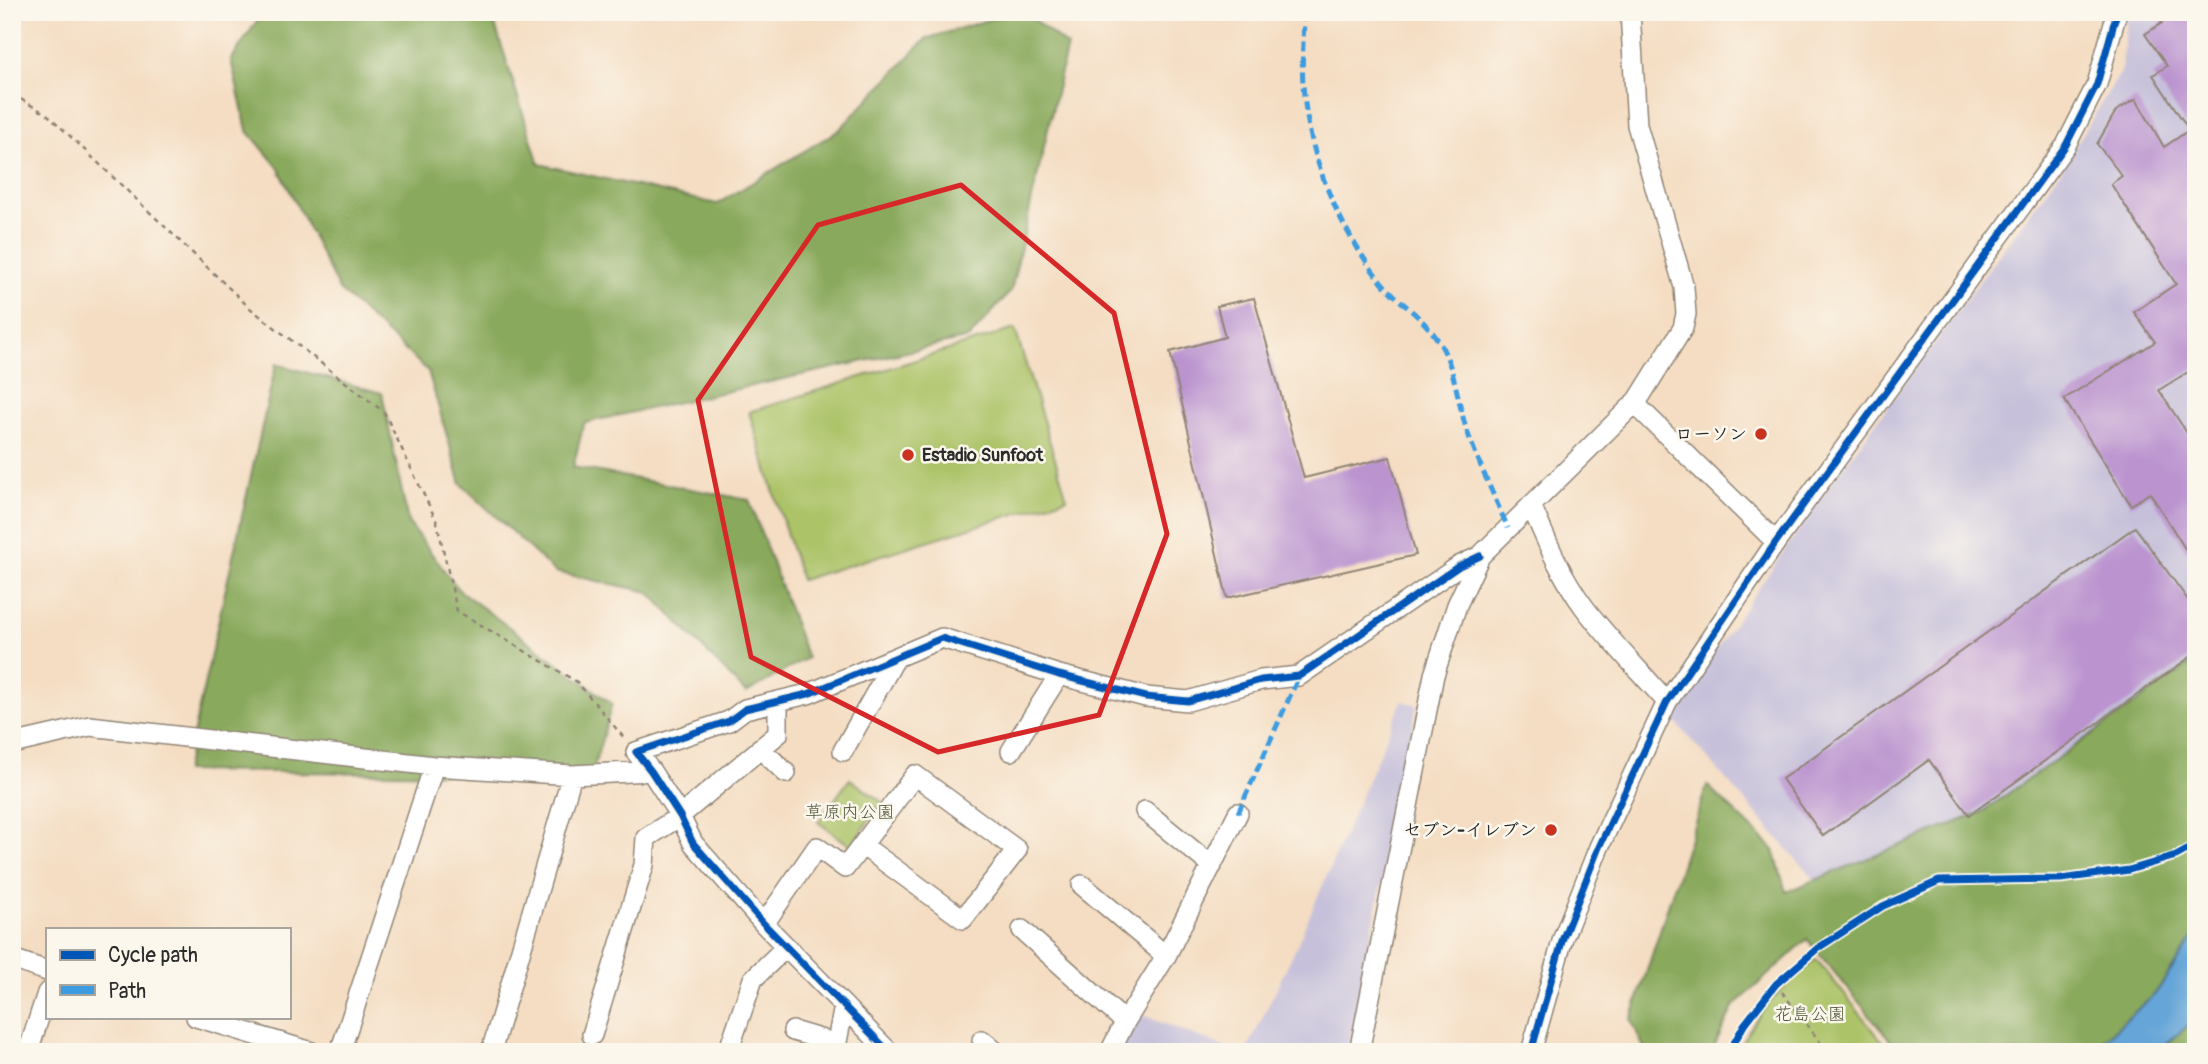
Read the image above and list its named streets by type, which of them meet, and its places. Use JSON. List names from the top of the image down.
{
  "parks": ["草原内公園", "花島公園"],
  "places": ["ローソン", "Estadio Sunfoot", "セブン-イレブン"],
  "legend": ["Cycle path", "Path"]
}
